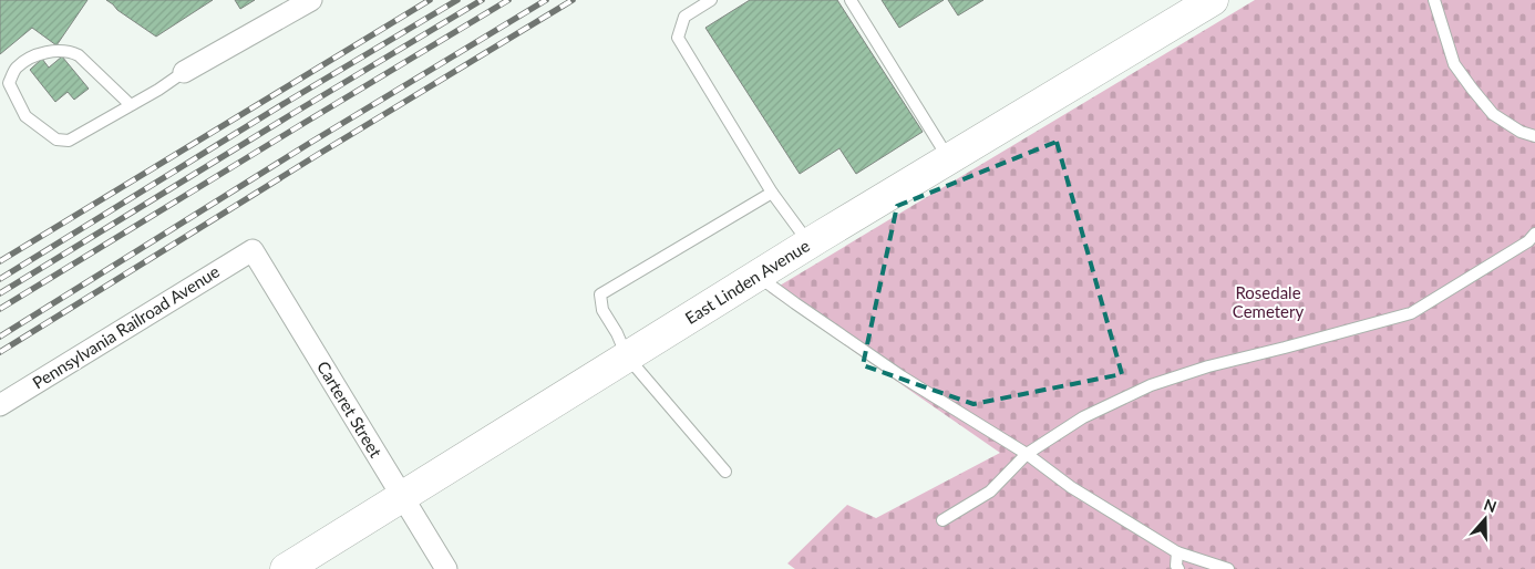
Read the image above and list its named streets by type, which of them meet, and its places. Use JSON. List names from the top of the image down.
{
  "streets": {
    "street": ["East Linden Avenue", "Pennsylvania Railroad Avenue", "Carteret Street"]
  },
  "crossings": [
    ["East Linden Avenue", "Carteret Street"],
    ["Pennsylvania Railroad Avenue", "Carteret Street"]
  ],
  "parks": ["Rosedale Cemetery"],
  "north": "top"
}
